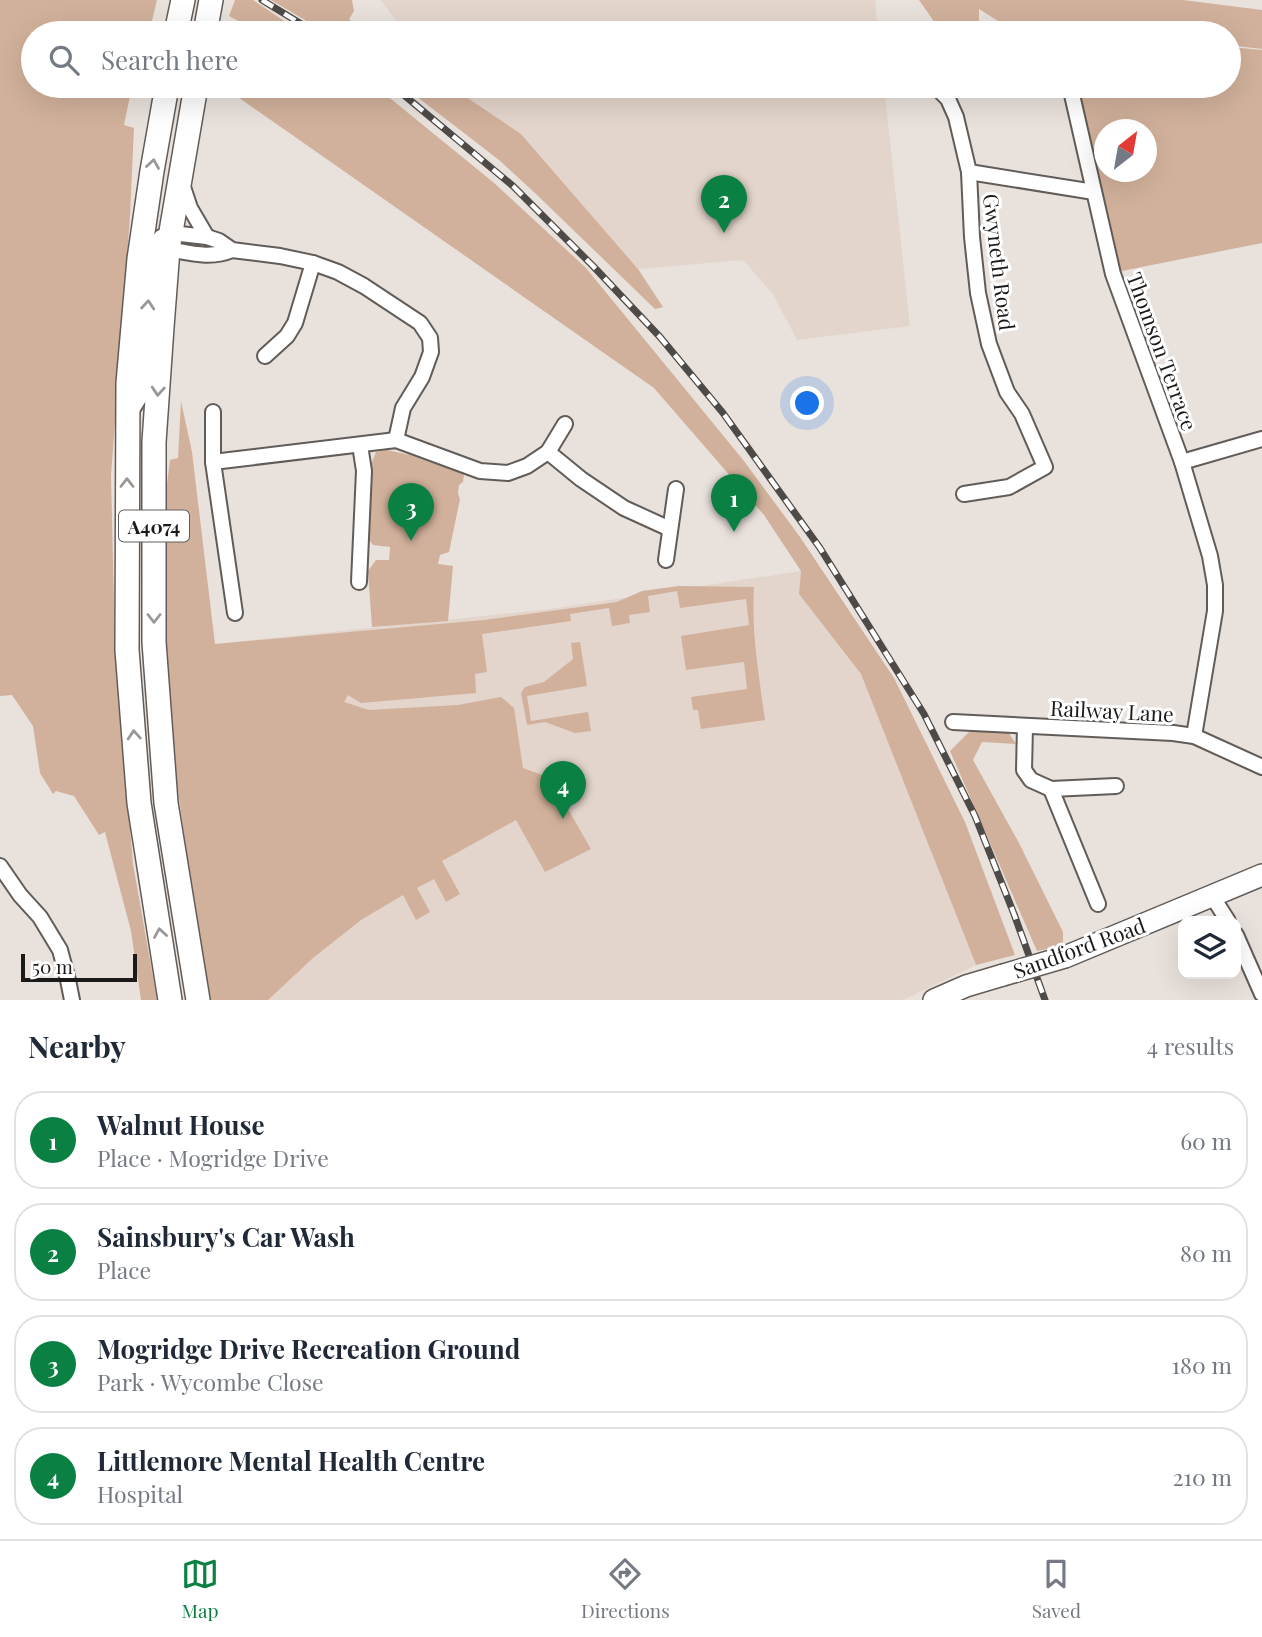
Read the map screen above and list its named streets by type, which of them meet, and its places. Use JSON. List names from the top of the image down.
{
  "streets": {
    "main road": ["A4074"],
    "street": [
      "Gwyneth Road",
      "Thomson Terrace",
      "Railway Lane",
      "Sandford Road"
    ]
  },
  "crossings": [
    ["Thomson Terrace", "Railway Lane"]
  ],
  "scale_bar": "50 m",
  "north": "top right",
  "page": {
    "search": "Search here",
    "pins": [
      "2",
      "1",
      "3",
      "4"
    ],
    "scale": "50 m",
    "heading": ["Nearby", "4 results"],
    "list": [
      {
        "mark": "1",
        "name": "Walnut House",
        "note": "Place · Mogridge Drive",
        "value": "60 m"
      },
      {
        "mark": "2",
        "name": "Sainsbury's Car Wash",
        "note": "Place",
        "value": "80 m"
      },
      {
        "mark": "3",
        "name": "Mogridge Drive Recreation Ground",
        "note": "Park · Wycombe Close",
        "value": "180 m"
      },
      {
        "mark": "4",
        "name": "Littlemore Mental Health Centre",
        "note": "Hospital",
        "value": "210 m"
      }
    ],
    "nav": ["Map", "Directions", "Saved"]
  }
}
